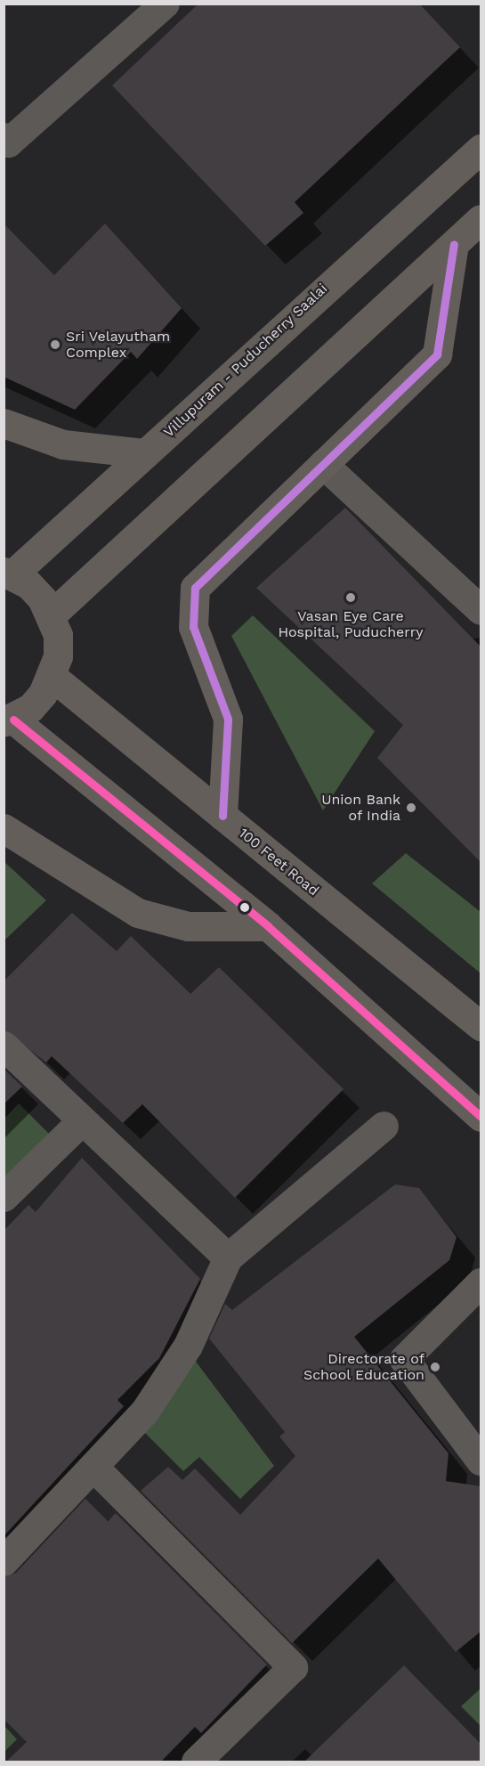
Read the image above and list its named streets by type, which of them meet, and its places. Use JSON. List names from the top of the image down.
{
  "streets": {
    "highway": ["Villupuram - Puducherry Saalai", "100 Feet Road"]
  },
  "places": [
    "Sri Velayutham Complex",
    "Vasan Eye Care Hospital, Puducherry",
    "Union Bank of India",
    "Directorate of School Education"
  ]
}
